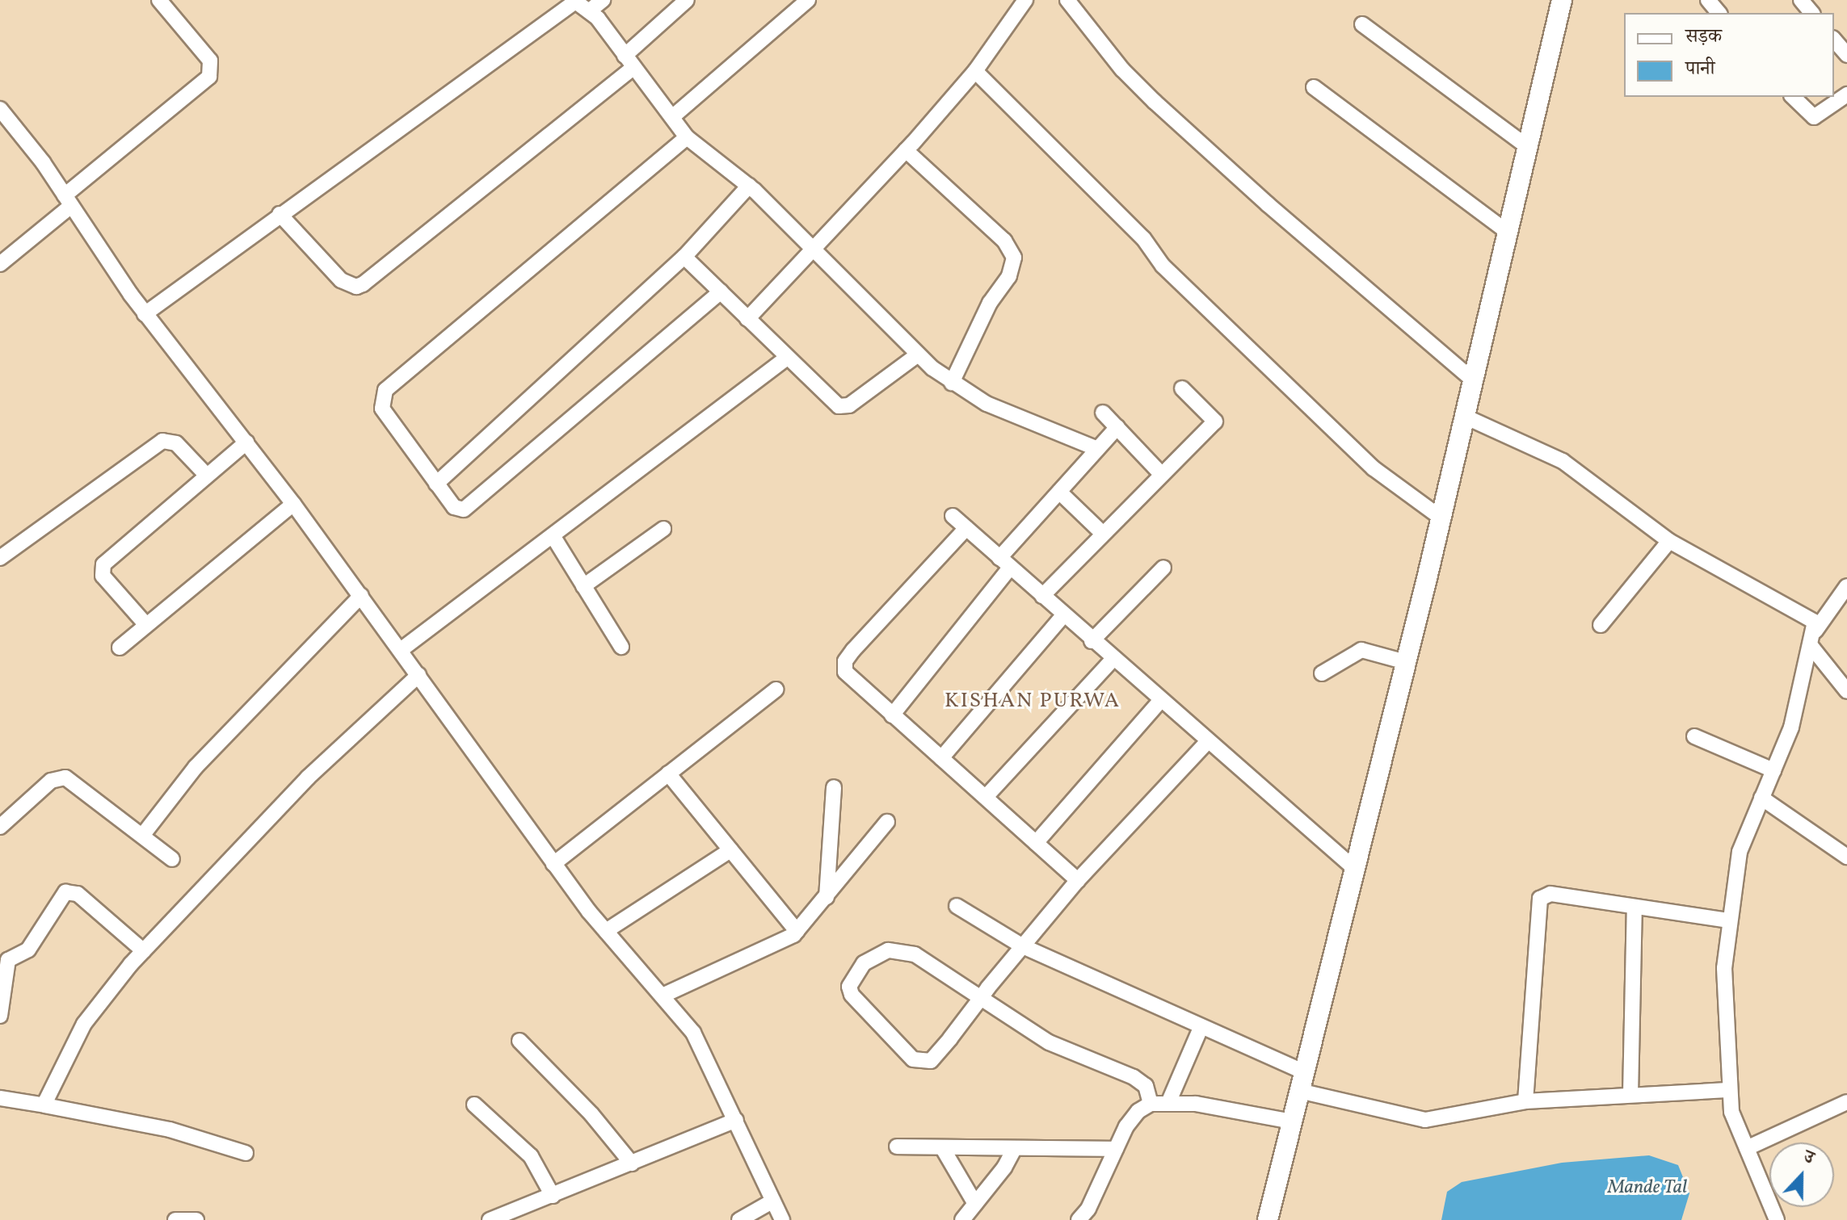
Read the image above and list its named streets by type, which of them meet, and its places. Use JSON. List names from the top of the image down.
{
  "districts": ["KISHAN PURWA"],
  "water": ["Mande Tal"],
  "legend": ["सड़क", "पानी"],
  "north": "top"
}
